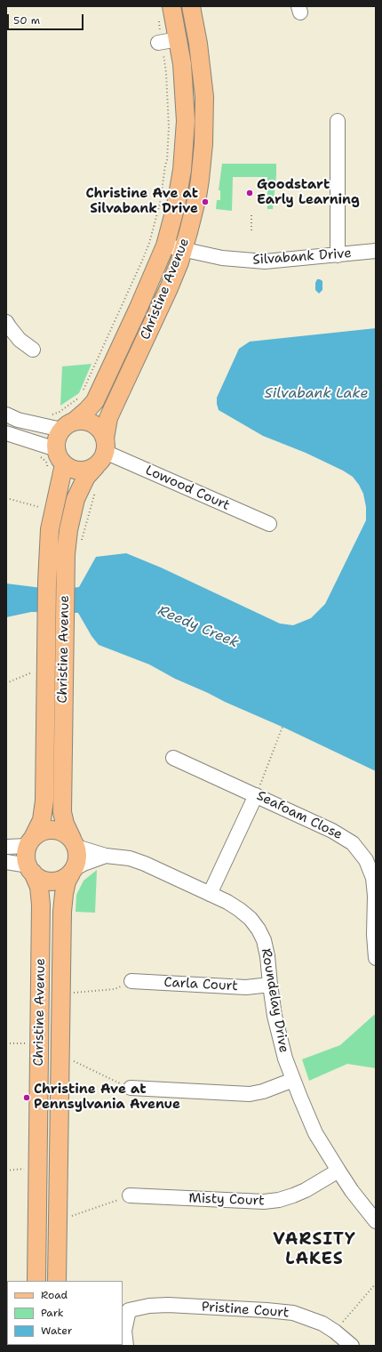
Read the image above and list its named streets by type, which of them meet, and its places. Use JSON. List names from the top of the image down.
{
  "streets": {
    "main road": ["Christine Avenue"],
    "street": [
      "Silvabank Drive",
      "Lowood Court",
      "Seafoam Close",
      "Carla Court",
      "Roundelay Drive",
      "Misty Court",
      "Pristine Court"
    ]
  },
  "crossings": [
    ["Silvabank Drive", "Christine Avenue"],
    ["Christine Avenue", "Lowood Court"],
    ["Christine Avenue", "Roundelay Drive"],
    ["Carla Court", "Roundelay Drive"],
    ["Roundelay Drive", "Misty Court"]
  ],
  "districts": ["VARSITY LAKES"],
  "water": ["Silvabank Lake", "Reedy Creek"],
  "places": ["Goodstart Early Learning", "Christine Ave at Silvabank Drive", "Christine Ave at Pennsylvania Avenue"],
  "legend": ["Road", "Park", "Water"],
  "scale_bar": "50 m"
}
